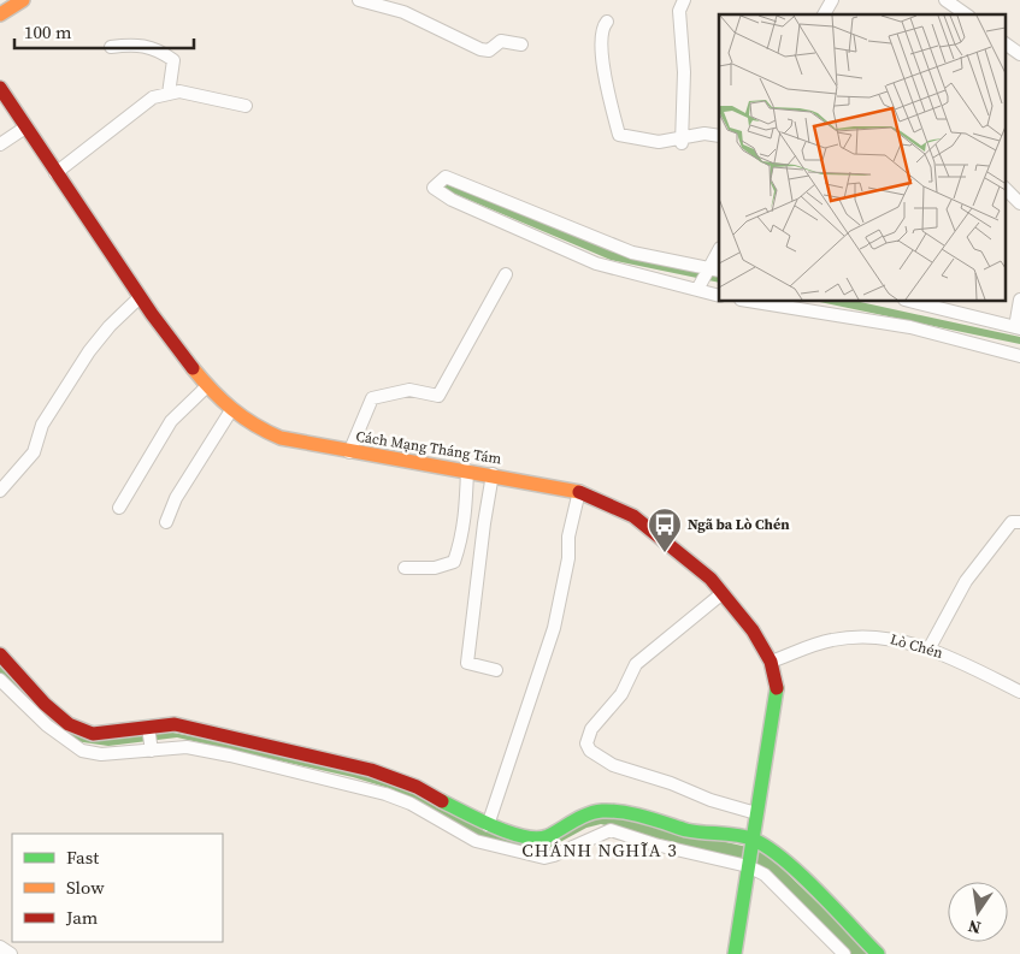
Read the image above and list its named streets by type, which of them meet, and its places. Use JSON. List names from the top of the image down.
{
  "streets": {
    "main road": ["Cách Mạng Tháng Tám"],
    "street": ["Lò Chén"]
  },
  "crossings": [
    ["Cách Mạng Tháng Tám", "Lò Chén"]
  ],
  "districts": ["CHÁNH NGHĨA 3"],
  "places": {
    "bus stop": ["Ngã ba Lò Chén"]
  },
  "legend": ["Fast", "Slow", "Jam"],
  "scale_bar": "100 m",
  "north": "bottom"
}
